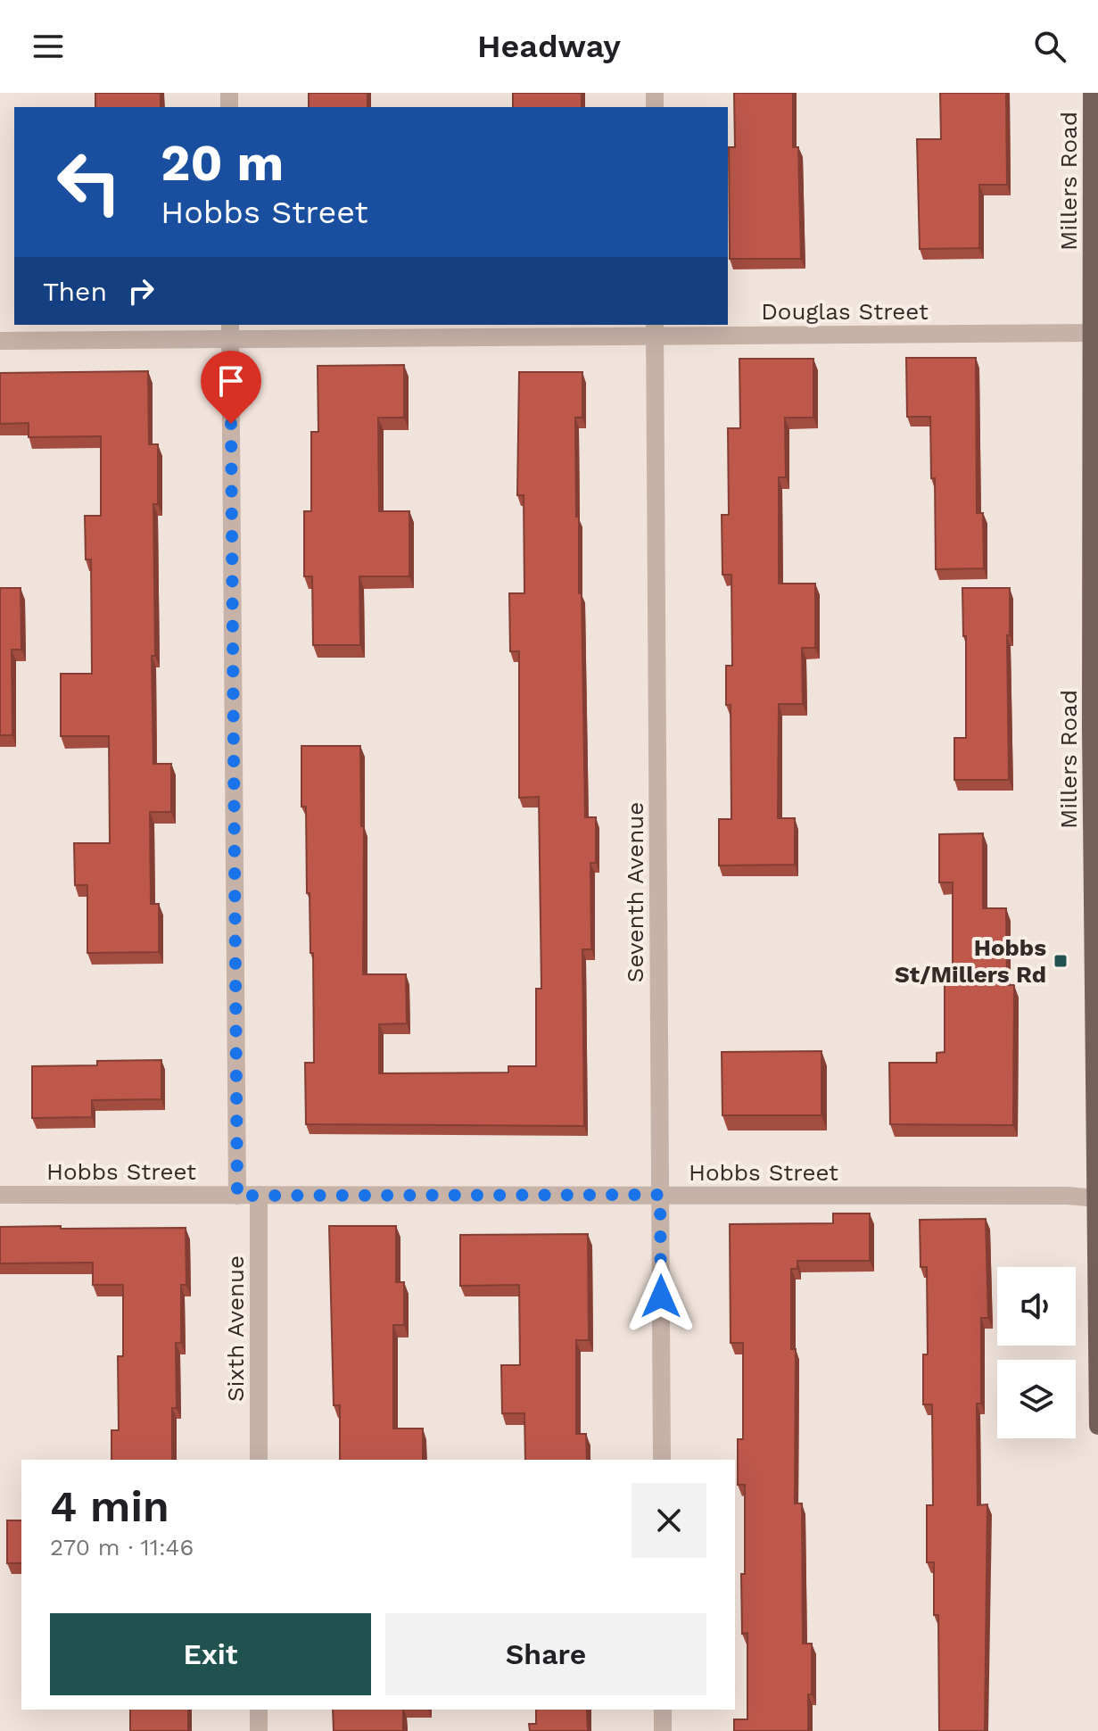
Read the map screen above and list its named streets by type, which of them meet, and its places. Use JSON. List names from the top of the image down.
{
  "streets": {
    "main road": ["Millers Road"],
    "street": [
      "Douglas Street",
      "Seventh Avenue",
      "Hobbs Street",
      "Sixth Avenue"
    ]
  },
  "crossings": [
    ["Millers Road", "Douglas Street"],
    ["Millers Road", "Hobbs Street"],
    ["Douglas Street", "Seventh Avenue"],
    ["Seventh Avenue", "Hobbs Street"],
    ["Hobbs Street", "Sixth Avenue"]
  ],
  "places": {
    "transit": ["Hobbs St/Millers Rd"]
  },
  "page": {
    "header": "Headway",
    "turn": ["20 m", "Hobbs Street"],
    "then": "Then",
    "heading": ["4 min", "270 m · 11:46"],
    "buttons": ["Exit", "Share"]
  }
}
